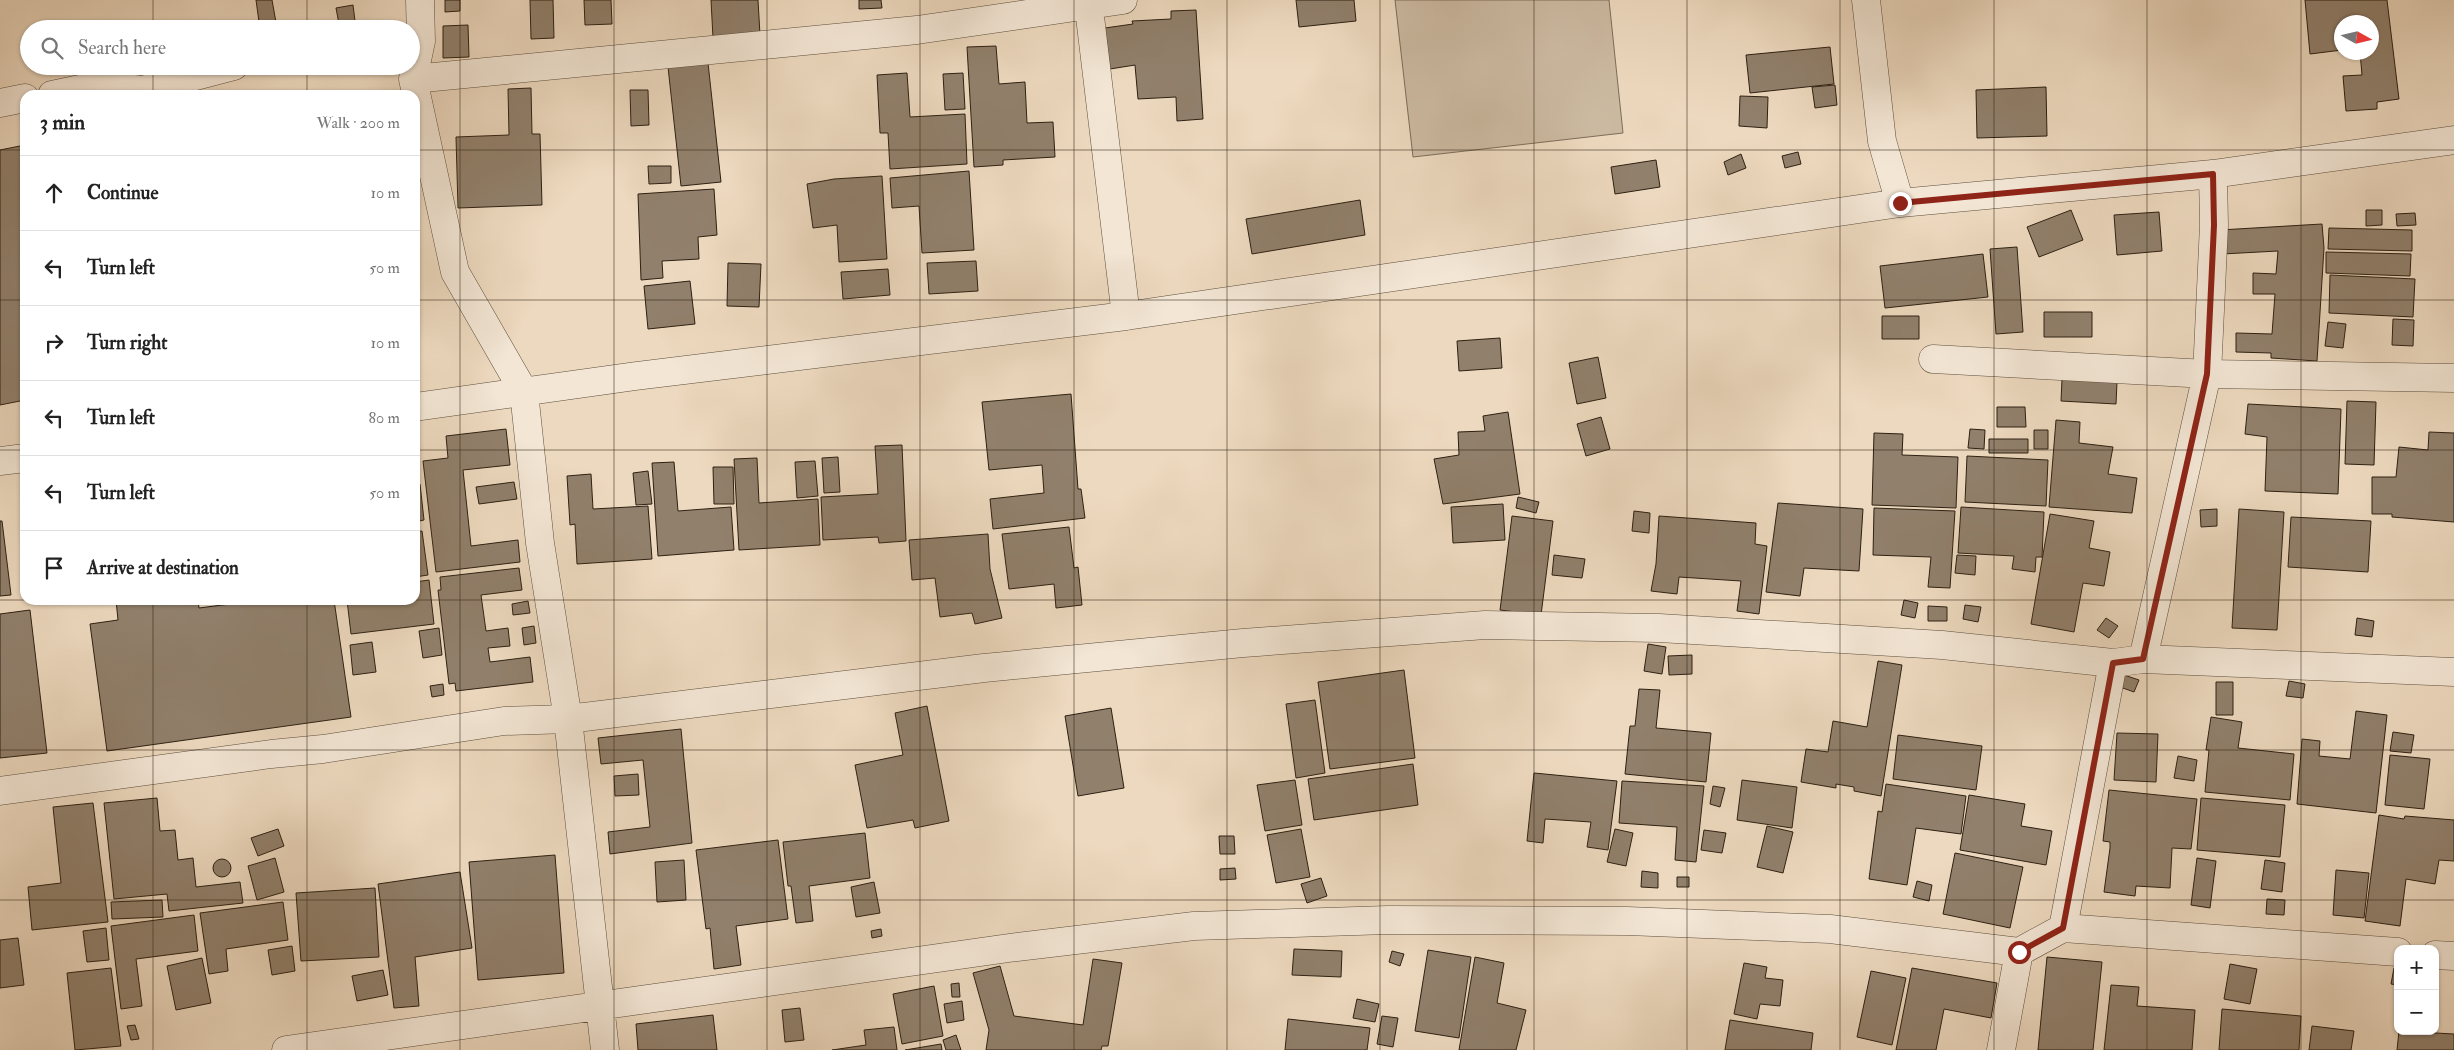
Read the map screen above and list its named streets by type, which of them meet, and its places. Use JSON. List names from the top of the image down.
{
  "north": "right",
  "page": {
    "search": "Search here",
    "heading": ["3 min", "Walk · 200 m"],
    "list": [
      ["Continue", "10 m"],
      ["Turn left", "50 m"],
      ["Turn right", "10 m"],
      ["Turn left", "80 m"],
      ["Turn left", "50 m"],
      "Arrive at destination"
    ],
    "map_buttons": ["+", "−"]
  }
}
